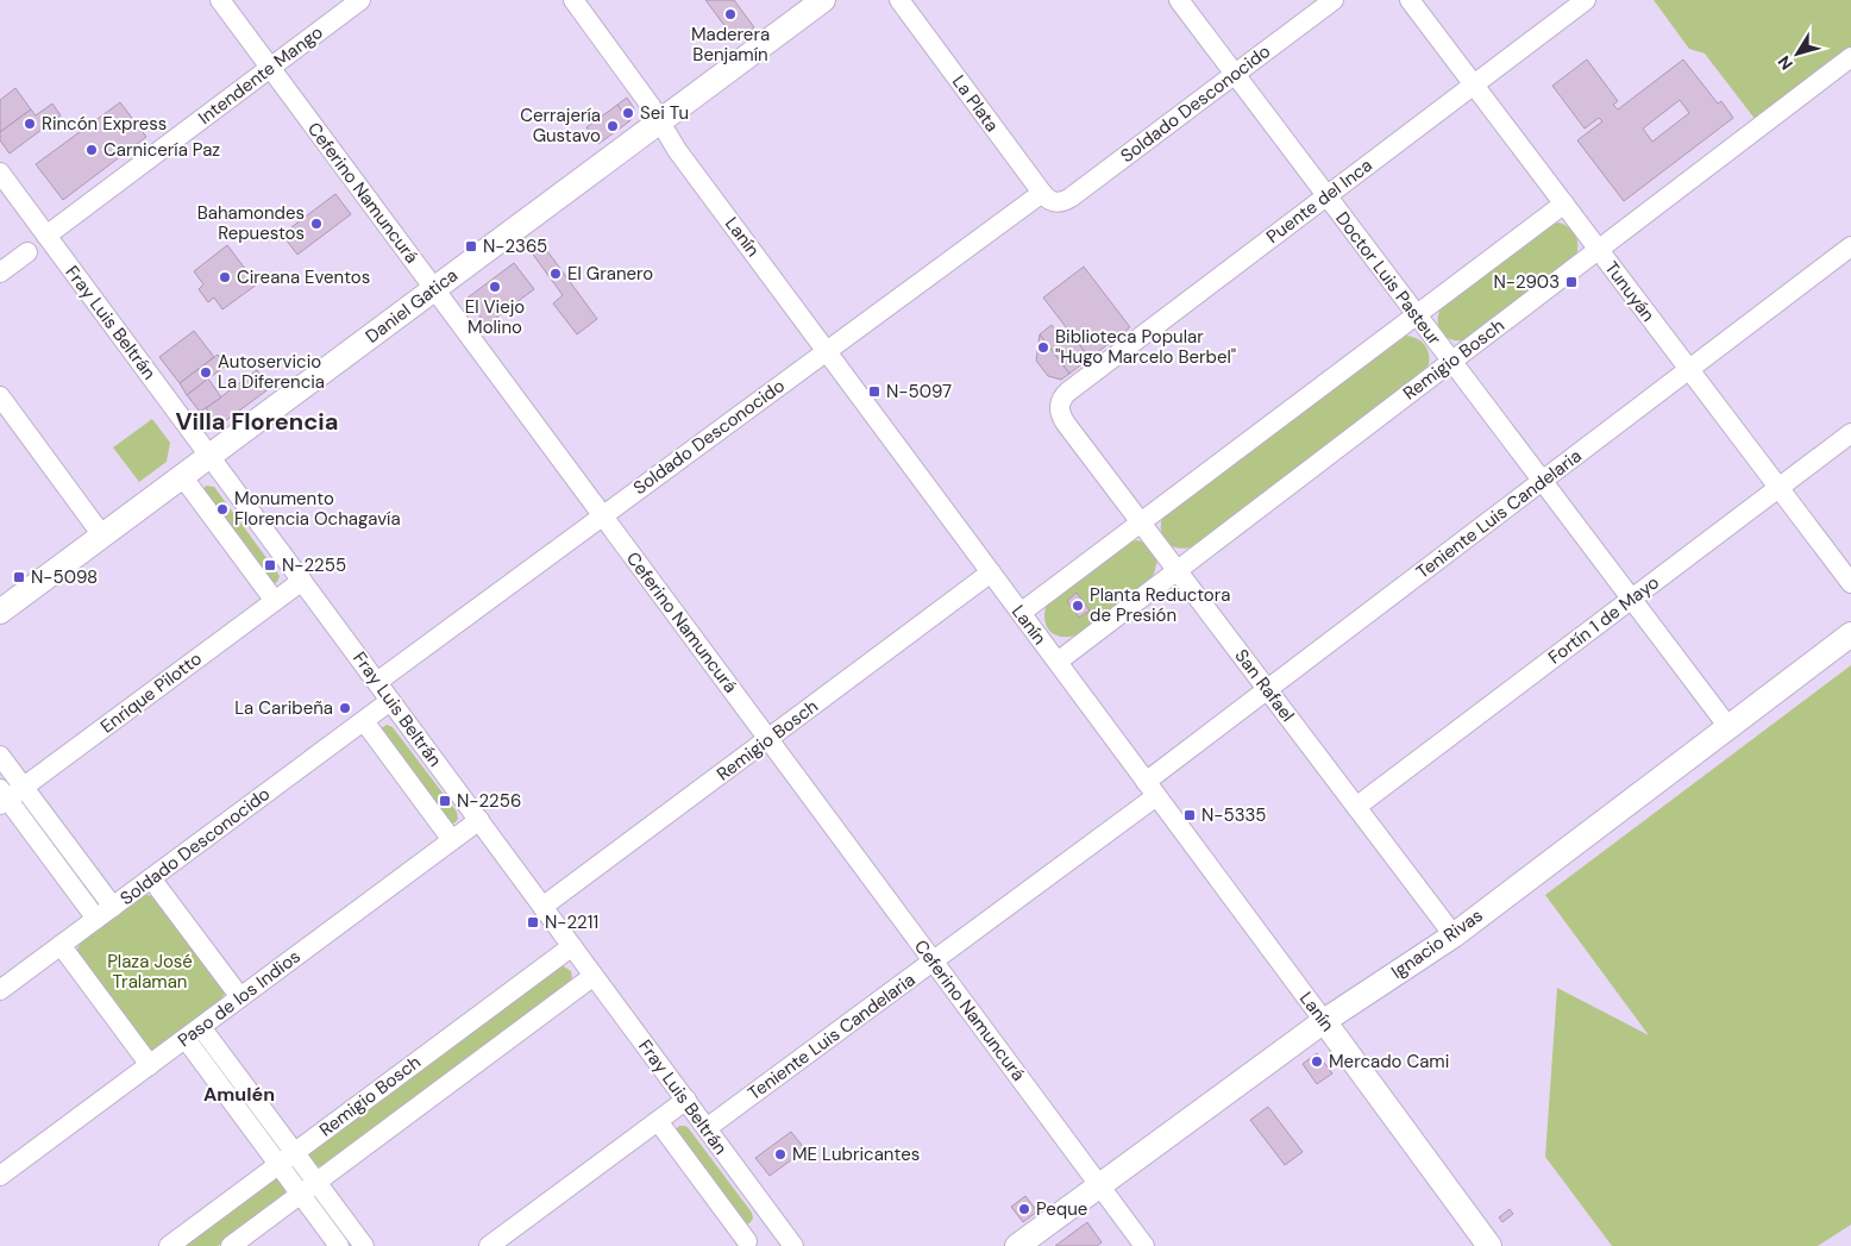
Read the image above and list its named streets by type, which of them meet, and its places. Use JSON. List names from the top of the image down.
{
  "streets": {
    "main road": ["Lanín", "Daniel Gatica", "Ignacio Rivas"],
    "street": [
      "Intendente Mango",
      "La Plata",
      "Soldado Desconocido",
      "Ceferino Namuncurá",
      "Puente del Inca",
      "Doctor Luis Pasteur",
      "Tunuyán",
      "Fray Luis Beltrán",
      "Remigio Bosch",
      "Teniente Luis Candelaria",
      "Fortín 1 de Mayo",
      "San Rafael",
      "Enrique Pilotto",
      "Paso de los Indios"
    ]
  },
  "crossings": [
    ["Intendente Mango", "Ceferino Namuncurá"],
    ["Intendente Mango", "Fray Luis Beltrán"],
    ["La Plata", "Soldado Desconocido"],
    ["Soldado Desconocido", "Ceferino Namuncurá"],
    ["Soldado Desconocido", "Lanín"],
    ["Soldado Desconocido", "Doctor Luis Pasteur"],
    ["Soldado Desconocido", "Fray Luis Beltrán"],
    ["Ceferino Namuncurá", "Daniel Gatica"],
    ["Ceferino Namuncurá", "Remigio Bosch"],
    ["Ceferino Namuncurá", "Teniente Luis Candelaria"],
    ["Ceferino Namuncurá", "Ignacio Rivas"],
    ["Puente del Inca", "Doctor Luis Pasteur"],
    ["Puente del Inca", "Tunuyán"],
    ["Puente del Inca", "San Rafael"],
    ["Lanín", "Daniel Gatica"],
    ["Lanín", "Remigio Bosch"],
    ["Lanín", "Teniente Luis Candelaria"],
    ["Lanín", "Ignacio Rivas"],
    ["Doctor Luis Pasteur", "Remigio Bosch"],
    ["Doctor Luis Pasteur", "Teniente Luis Candelaria"],
    ["Doctor Luis Pasteur", "Fortín 1 de Mayo"],
    ["Doctor Luis Pasteur", "Ignacio Rivas"],
    ["Tunuyán", "Remigio Bosch"],
    ["Tunuyán", "Teniente Luis Candelaria"],
    ["Tunuyán", "Fortín 1 de Mayo"],
    ["Daniel Gatica", "Fray Luis Beltrán"],
    ["Fray Luis Beltrán", "Remigio Bosch"],
    ["Fray Luis Beltrán", "Teniente Luis Candelaria"],
    ["Fray Luis Beltrán", "Enrique Pilotto"],
    ["Fray Luis Beltrán", "Paso de los Indios"],
    ["Remigio Bosch", "San Rafael"],
    ["Teniente Luis Candelaria", "San Rafael"],
    ["Fortín 1 de Mayo", "San Rafael"],
    ["San Rafael", "Ignacio Rivas"]
  ],
  "districts": ["Villa Florencia", "Amulén"],
  "parks": ["Plaza José Tralaman"],
  "places": {
    "other": [
      "Maderera Benjamín",
      "Sei Tu",
      "Rincón Express",
      "Cerrajería Gustavo",
      "Carnicería Paz",
      "Bahamondes Repuestos",
      "El Granero",
      "Cireana Eventos",
      "El Viejo Molino",
      "Biblioteca Popular \"Hugo Marcelo Berbel\"",
      "Autoservicio La Diferencia",
      "Monumento Florencia Ochagavía",
      "Planta Reductora de Presión",
      "La Caribeña",
      "Mercado Cami",
      "ME Lubricantes",
      "Peque"
    ],
    "transit": [
      "N-2365",
      "N-2903",
      "N-5097",
      "N-2255",
      "N-5098",
      "N-2256",
      "N-5335",
      "N-2211"
    ]
  },
  "north": "bottom left"
}
